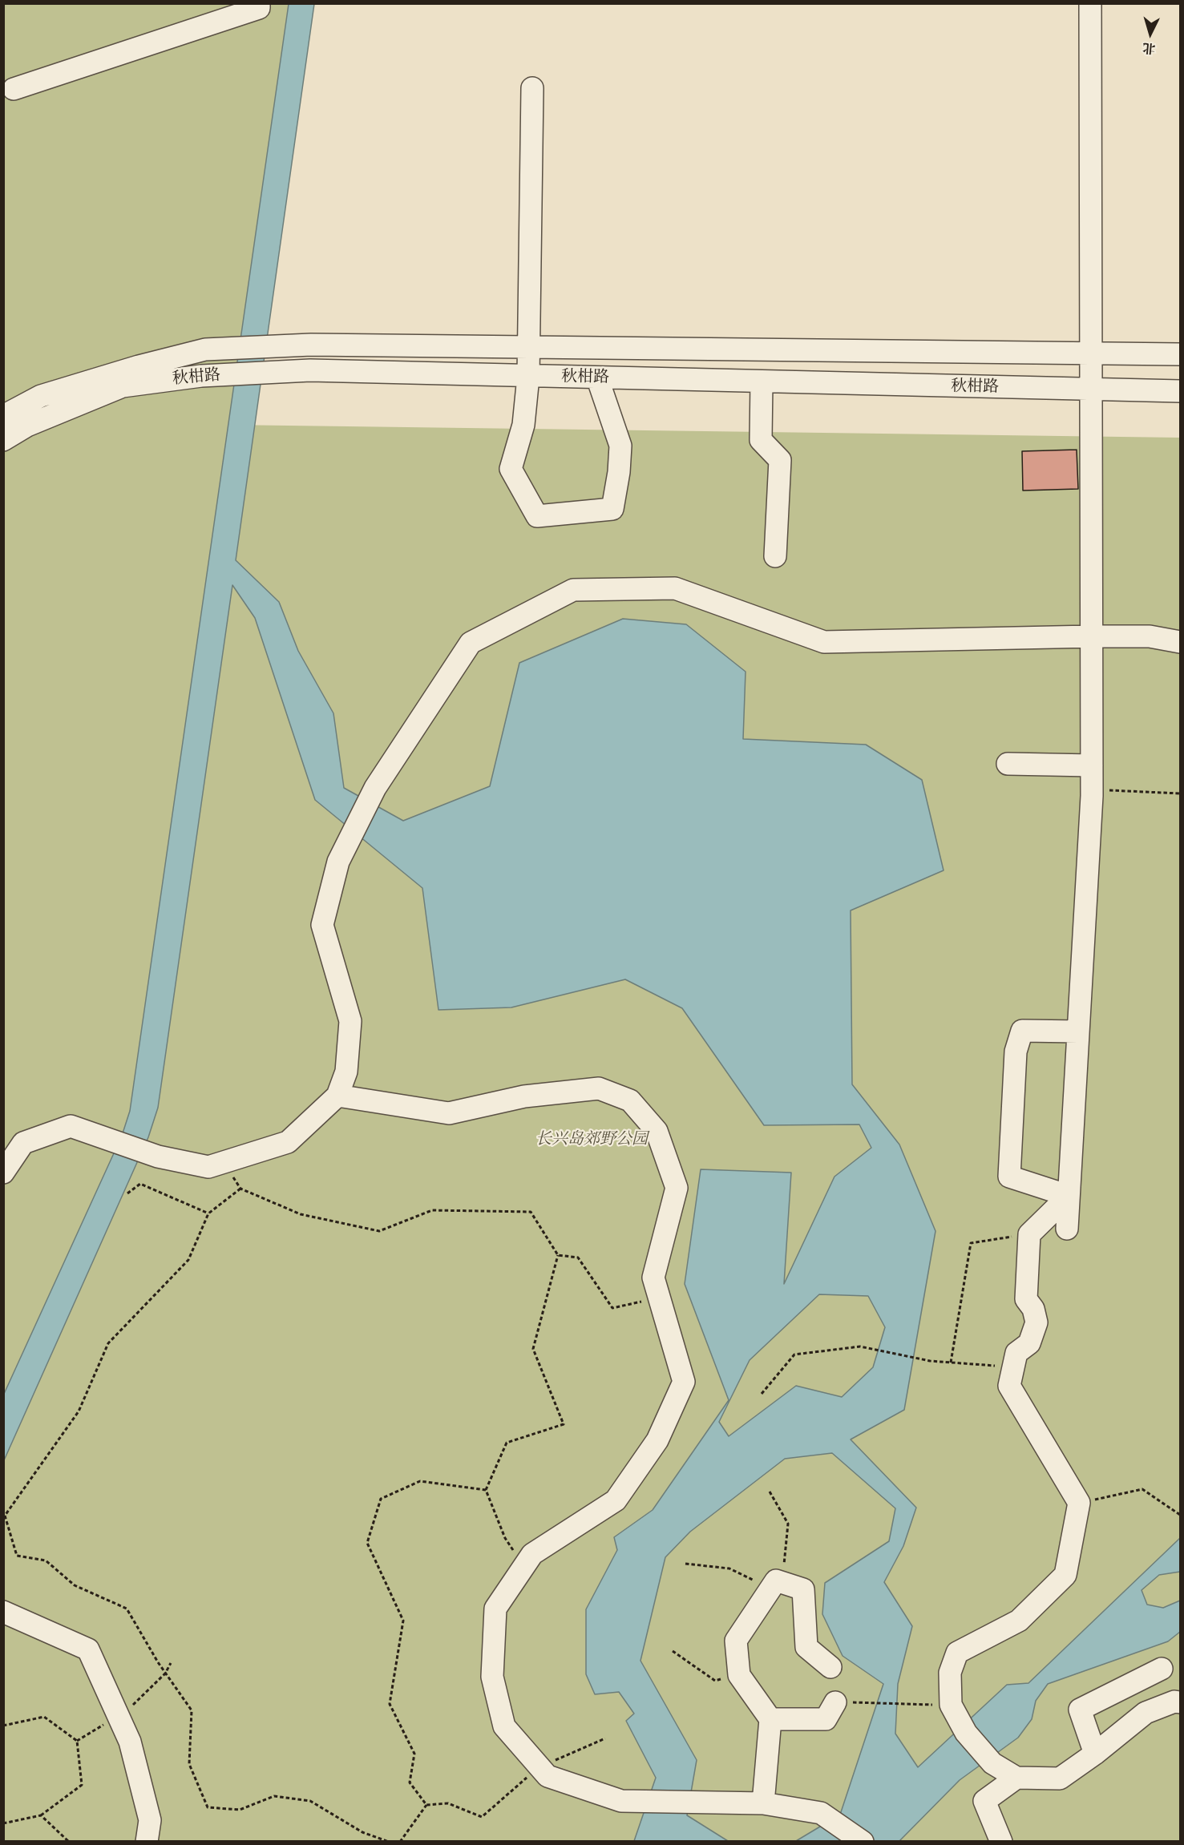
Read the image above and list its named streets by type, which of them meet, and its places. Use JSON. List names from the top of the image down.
{
  "streets": {
    "street": ["秋柑路"]
  },
  "parks": ["长兴岛郊野公园"],
  "north": "bottom"
}
